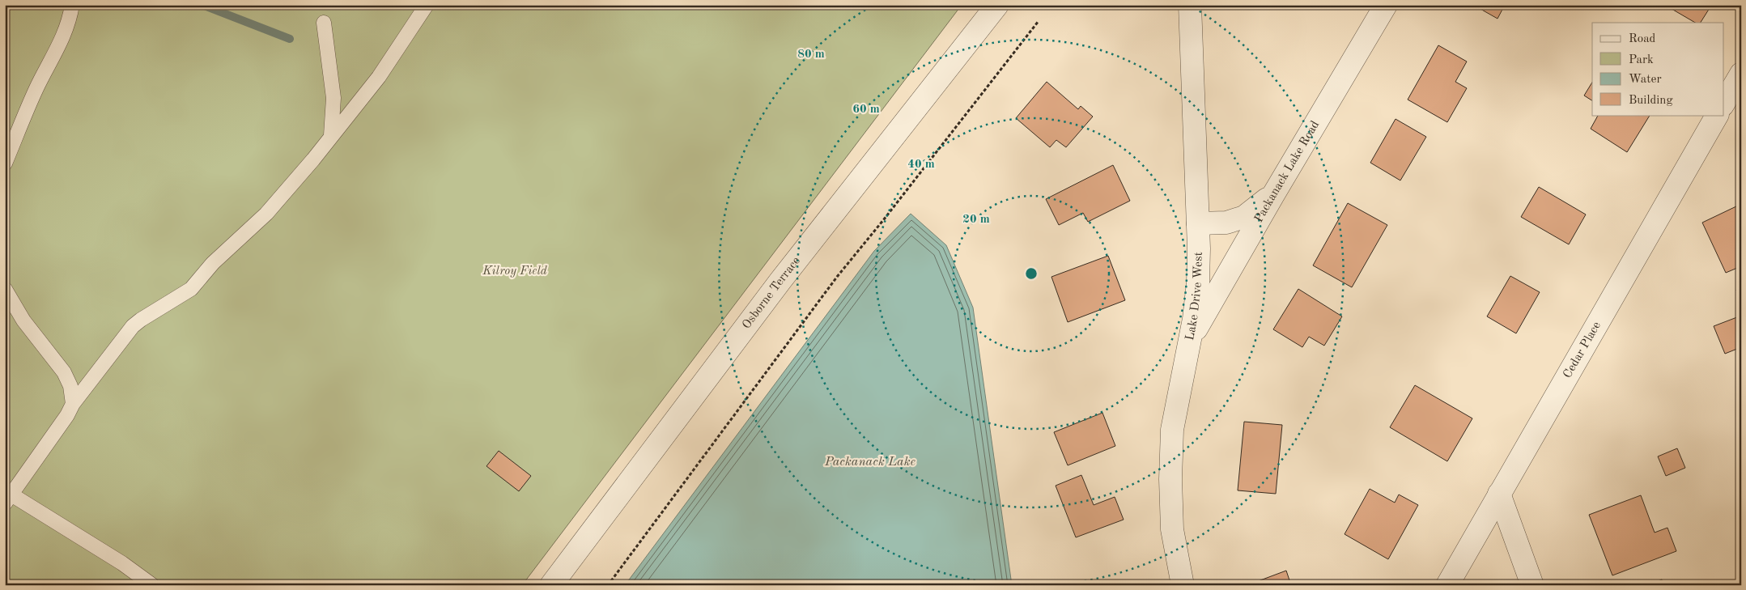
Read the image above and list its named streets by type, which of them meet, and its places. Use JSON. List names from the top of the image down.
{
  "streets": {
    "street": [
      "Packanack Lake Road",
      "Osborne Terrace",
      "Lake Drive West",
      "Cedar Place"
    ]
  },
  "crossings": [
    ["Packanack Lake Road", "Lake Drive West"]
  ],
  "water": ["Packanack Lake"],
  "parks": ["Kilroy Field"],
  "legend": [
    "Road",
    "Park",
    "Water",
    "Building"
  ],
  "rings": [
    "80 m",
    "60 m",
    "40 m",
    "20 m"
  ]
}
